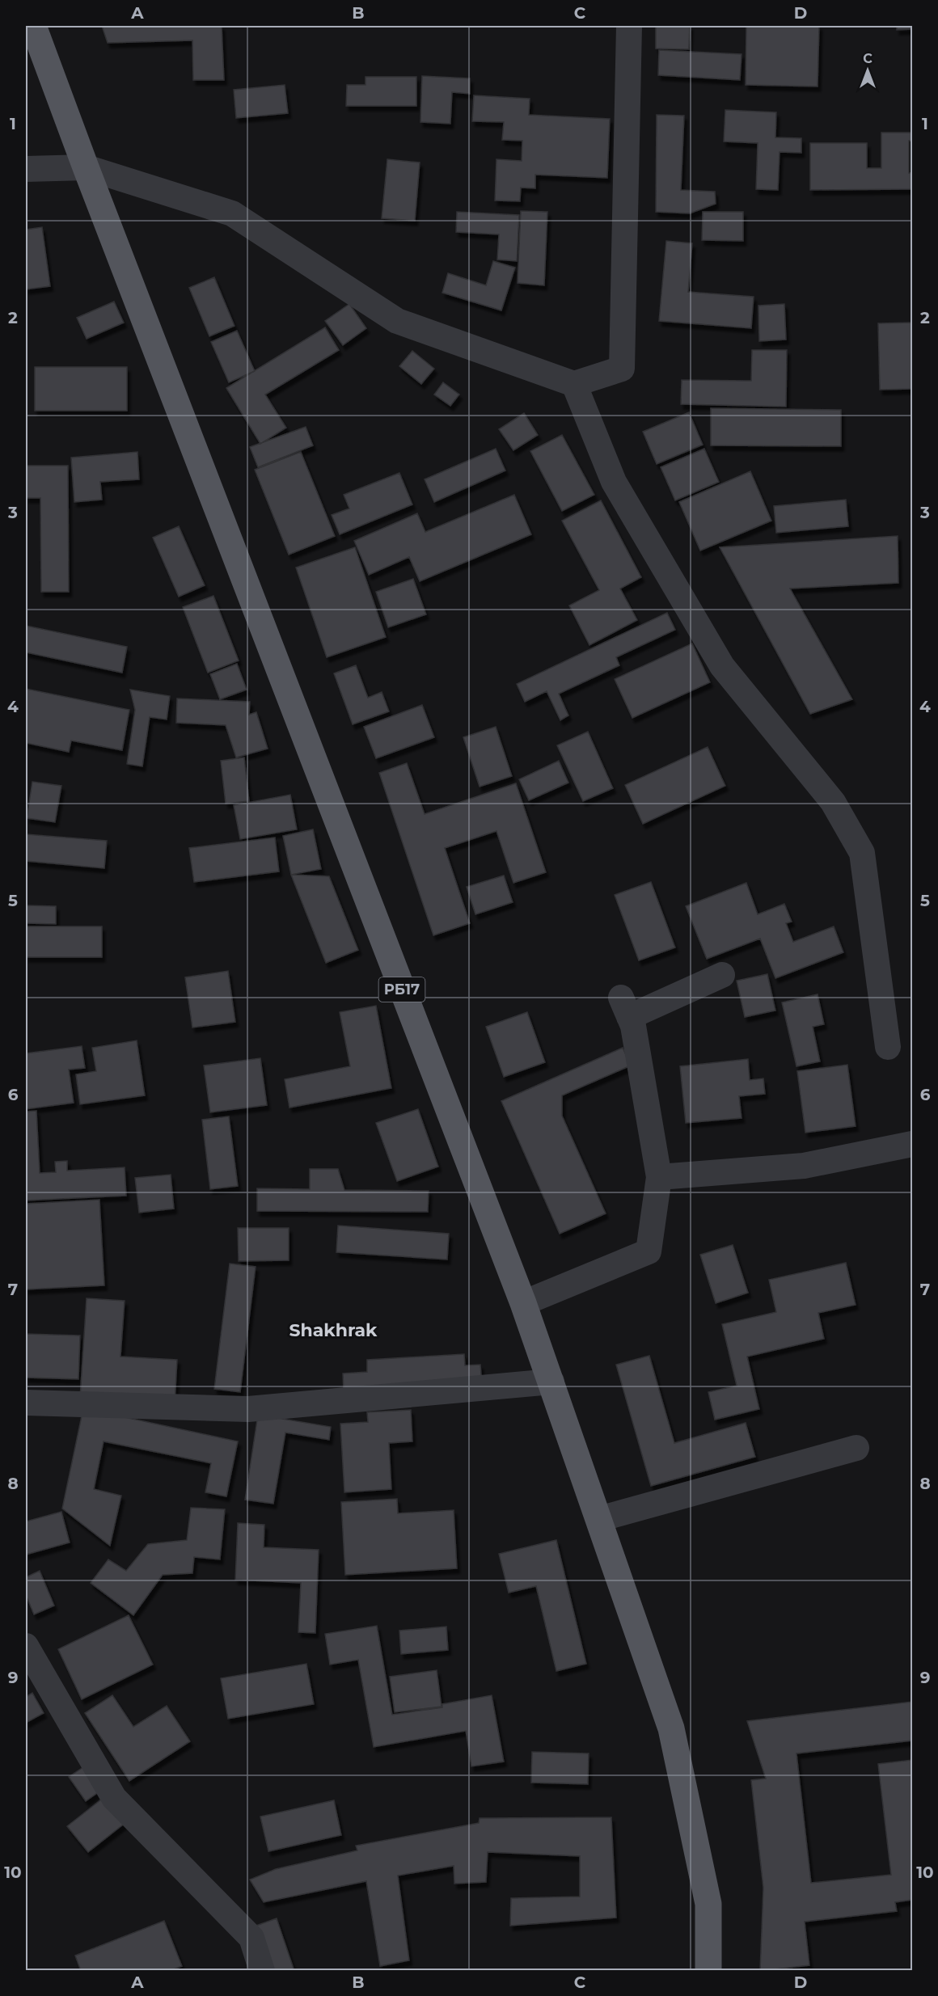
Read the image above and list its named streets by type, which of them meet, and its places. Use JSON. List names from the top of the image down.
{
  "streets": {
    "main road": ["РБ17"]
  },
  "districts": ["Shakhrak"],
  "north": "top",
  "grid": {
    "columns": [
      "A",
      "B",
      "C",
      "D"
    ],
    "rows": [
      "1",
      "2",
      "3",
      "4",
      "5",
      "6",
      "7",
      "8",
      "9",
      "10"
    ]
  }
}
